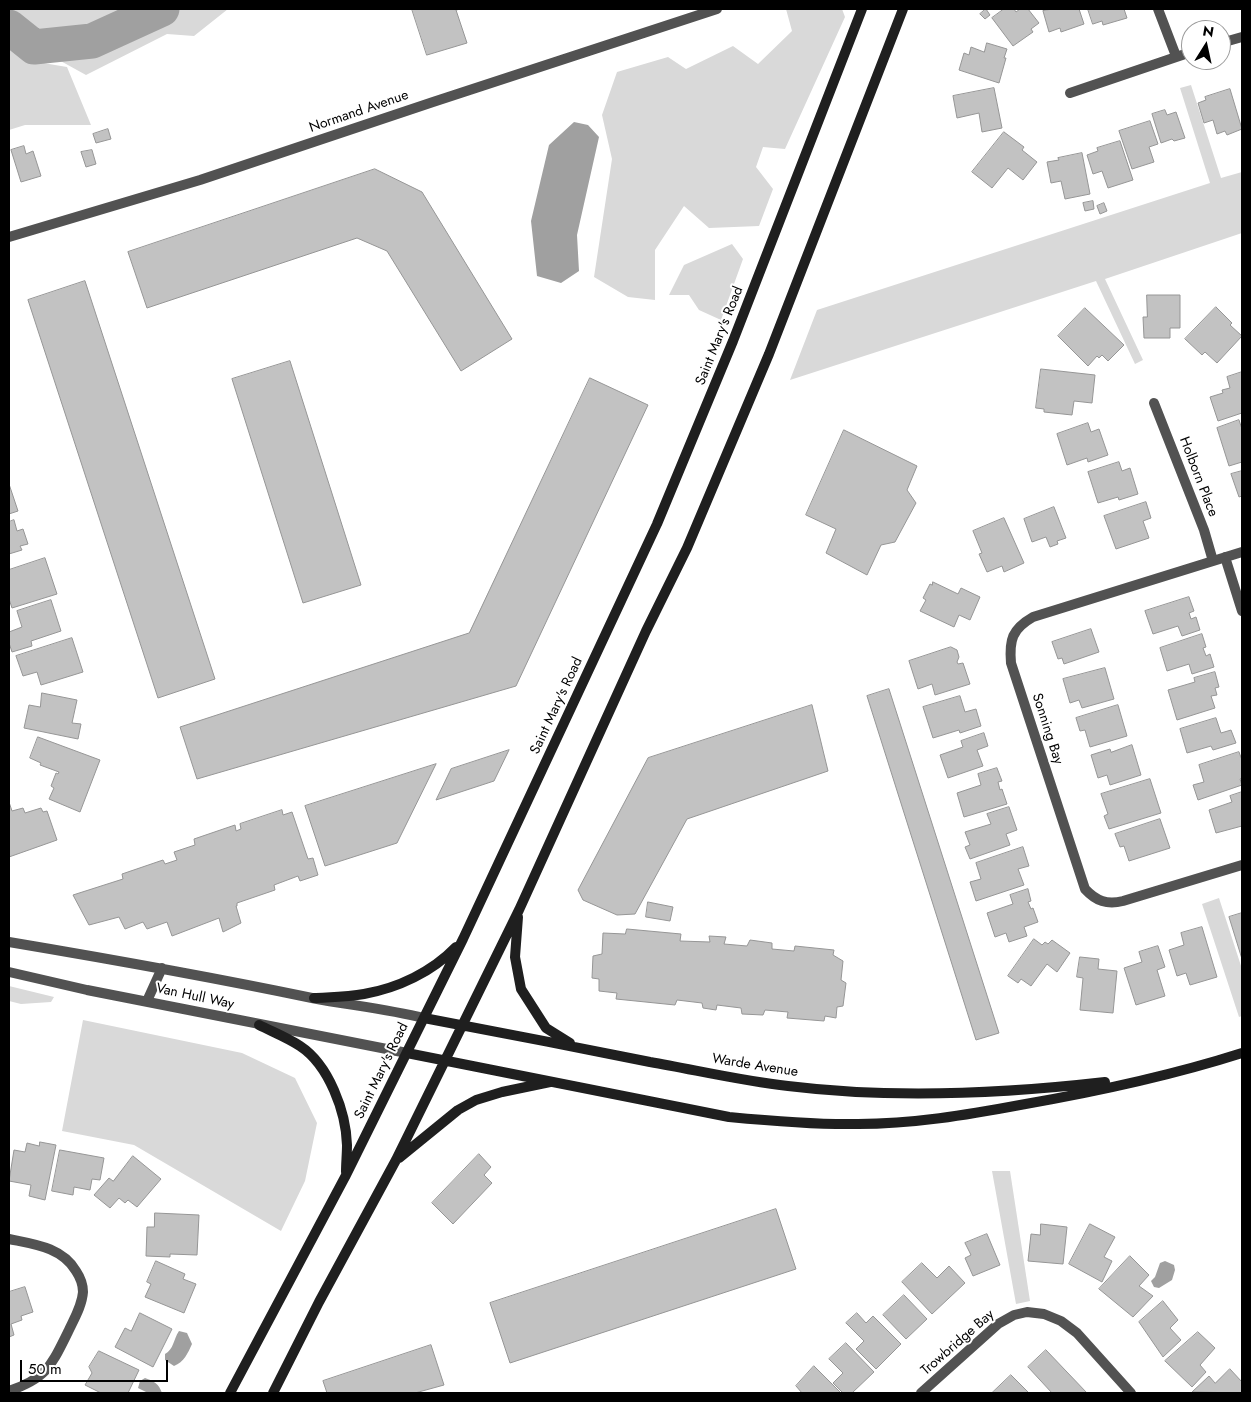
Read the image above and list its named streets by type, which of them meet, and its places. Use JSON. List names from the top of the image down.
{
  "streets": {
    "main road": ["Saint Mary's Road", "Warde Avenue"],
    "street": [
      "Normand Avenue",
      "Holborn Place",
      "Sonning Bay",
      "Van Hull Way",
      "Trowbridge Bay"
    ]
  },
  "crossings": [
    ["Saint Mary's Road", "Warde Avenue"],
    ["Holborn Place", "Sonning Bay"],
    ["Van Hull Way", "Warde Avenue"]
  ],
  "scale_bar": "50 m",
  "north": "top"
}
